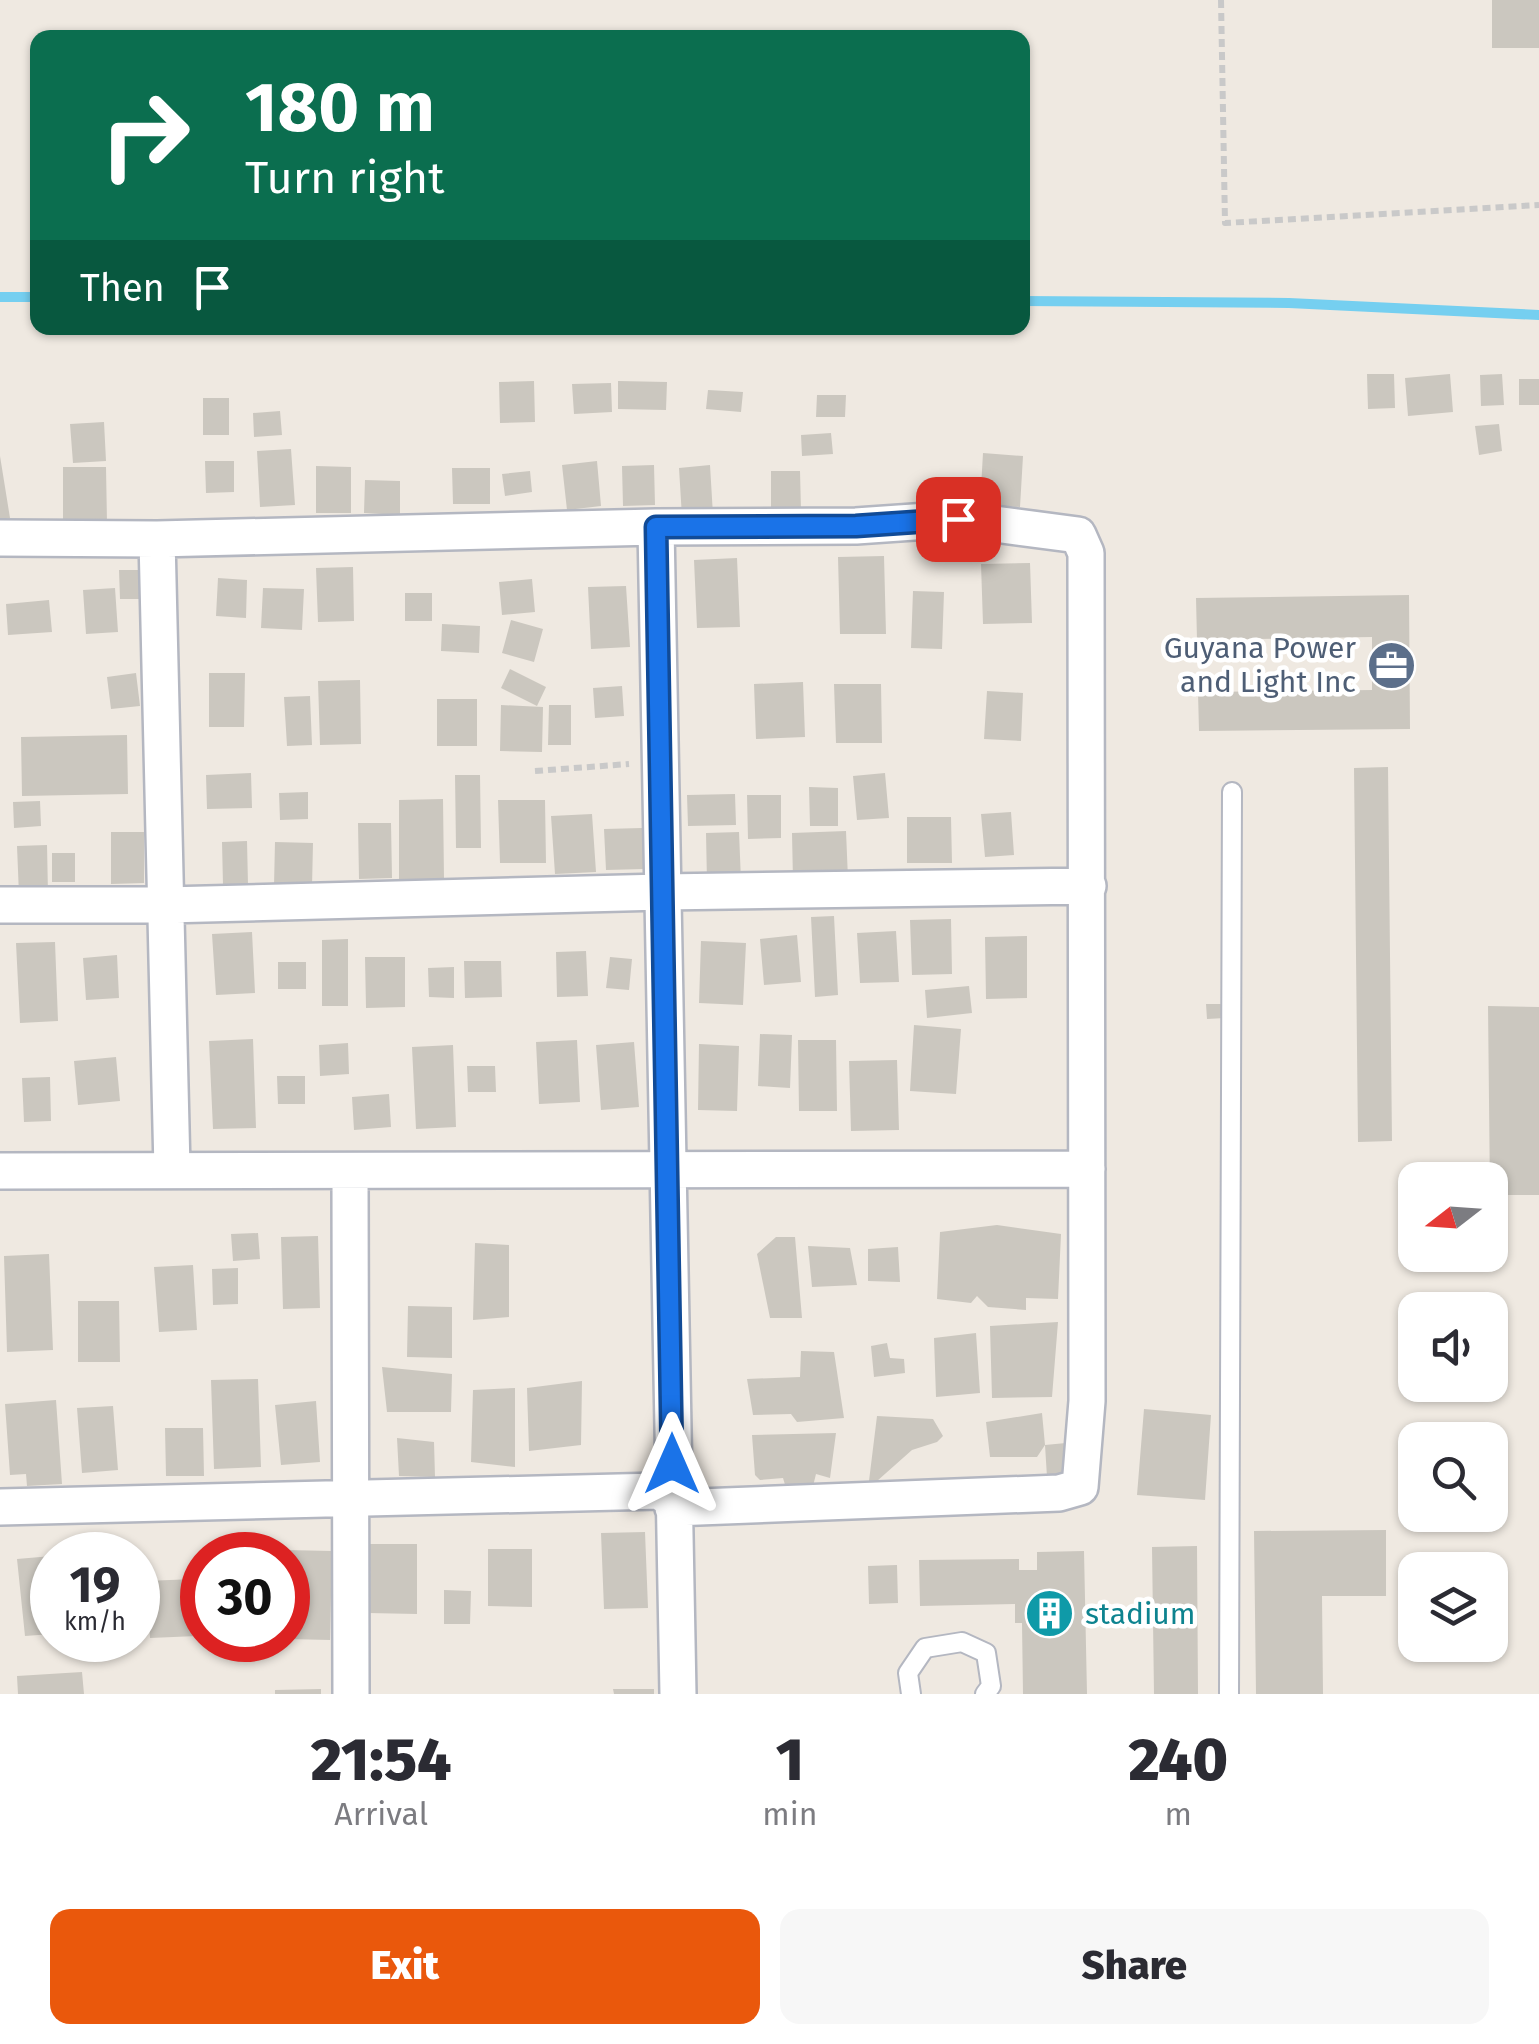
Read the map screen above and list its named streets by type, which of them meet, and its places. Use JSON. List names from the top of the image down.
{
  "places": {
    "office": ["Guyana Power and Light Inc"],
    "building": ["stadium"]
  },
  "north": "left",
  "page": {
    "turn": ["180 m", "Turn right"],
    "then": "Then",
    "speed": "19 km/h",
    "limit": "30",
    "eta": [
      "21:54",
      "Arrival",
      "1",
      "min",
      "240",
      "m"
    ],
    "buttons": ["Exit", "Share"]
  }
}
